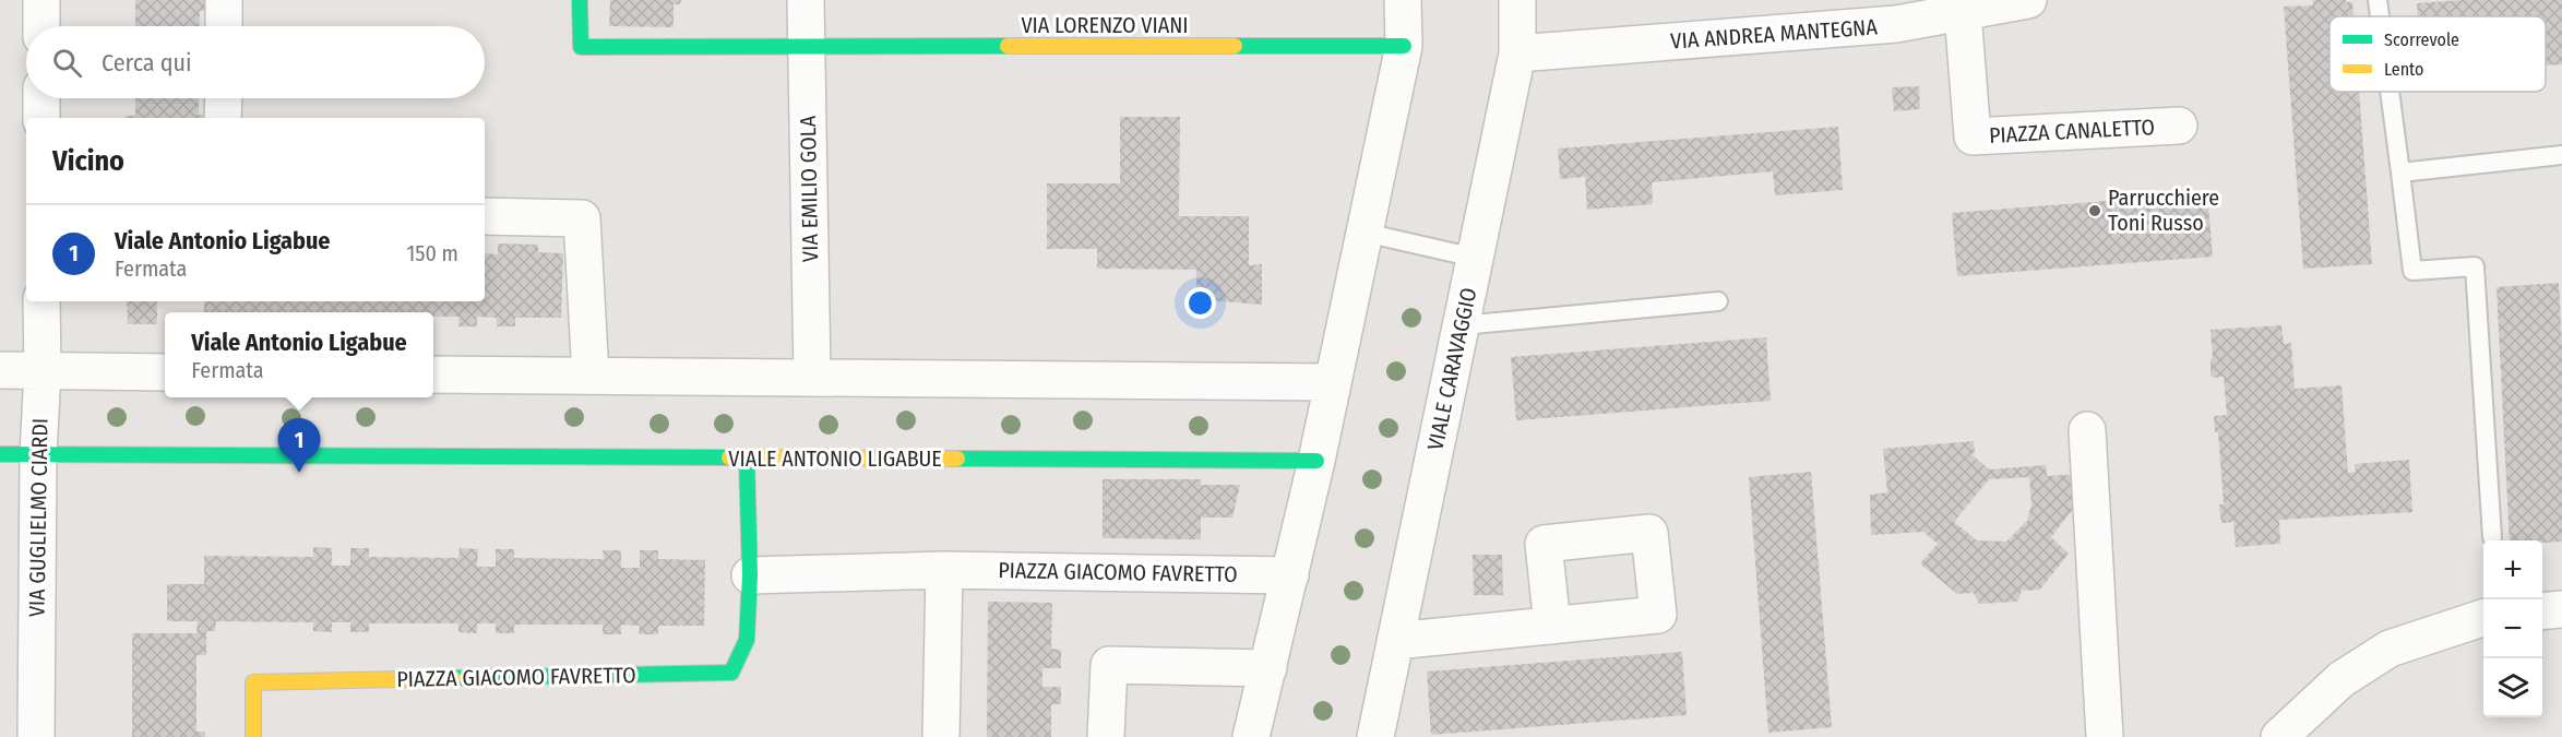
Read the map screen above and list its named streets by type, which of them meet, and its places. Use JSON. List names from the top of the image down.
{
  "streets": {
    "street": [
      "VIA LORENZO VIANI",
      "VIA ANDREA MANTEGNA",
      "PIAZZA CANALETTO",
      "VIA EMILIO GOLA",
      "VIALE CARAVAGGIO",
      "VIALE ANTONIO LIGABUE",
      "VIA GUGLIELMO CIARDI",
      "PIAZZA GIACOMO FAVRETTO"
    ]
  },
  "crossings": [
    ["VIA LORENZO VIANI", "VIA EMILIO GOLA"],
    ["VIA ANDREA MANTEGNA", "PIAZZA CANALETTO"],
    ["VIA ANDREA MANTEGNA", "VIALE CARAVAGGIO"],
    ["VIALE ANTONIO LIGABUE", "VIA GUGLIELMO CIARDI"],
    ["VIALE ANTONIO LIGABUE", "PIAZZA GIACOMO FAVRETTO"]
  ],
  "places": ["Parrucchiere Toni Russo"],
  "legend": ["Scorrevole", "Lento"],
  "page": {
    "search": "Cerca qui",
    "heading": "Vicino",
    "list": [
      {
        "mark": "1",
        "name": "Viale Antonio Ligabue",
        "note": "Fermata",
        "value": "150 m"
      }
    ],
    "popup": ["Viale Antonio Ligabue", "Fermata"],
    "pins": "1",
    "map_buttons": ["+", "−"]
  }
}
